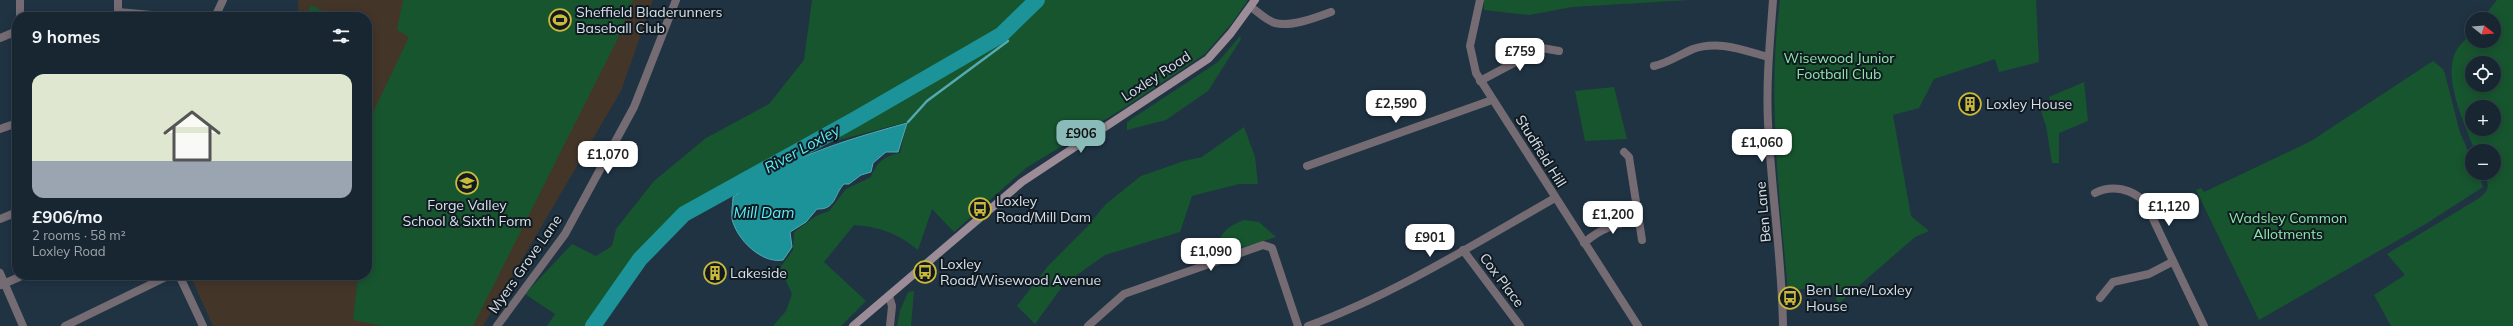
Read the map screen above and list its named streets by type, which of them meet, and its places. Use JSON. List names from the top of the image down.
{
  "streets": {
    "main road": ["Loxley Road"],
    "street": [
      "Studfield Hill",
      "Ben Lane",
      "Myers Grove Lane",
      "Cox Place"
    ]
  },
  "water": ["River Loxley", "Mill Dam"],
  "parks": ["Wisewood Junior Football Club", "Wadsley Common Allotments"],
  "places": {
    "sports": ["Sheffield Bladerunners Baseball Club"],
    "building": ["Loxley House", "Lakeside"],
    "school or university": ["Forge Valley School & Sixth Form"],
    "bus stop": ["Loxley Road/Mill Dam", "Loxley Road/Wisewood Avenue", "Ben Lane/Loxley House"]
  },
  "north": "right",
  "page": {
    "map_buttons": ["+", "−"],
    "heading": "9 homes",
    "price": [
      "£759",
      "£2,590",
      "£906",
      "£1,060",
      "£1,070",
      "£1,120",
      "£1,200",
      "£901",
      "£1,090"
    ],
    "list": [
      {
        "name": "£906/mo",
        "note": "2 rooms · 58 m² · Loxley Road"
      }
    ]
  }
}
